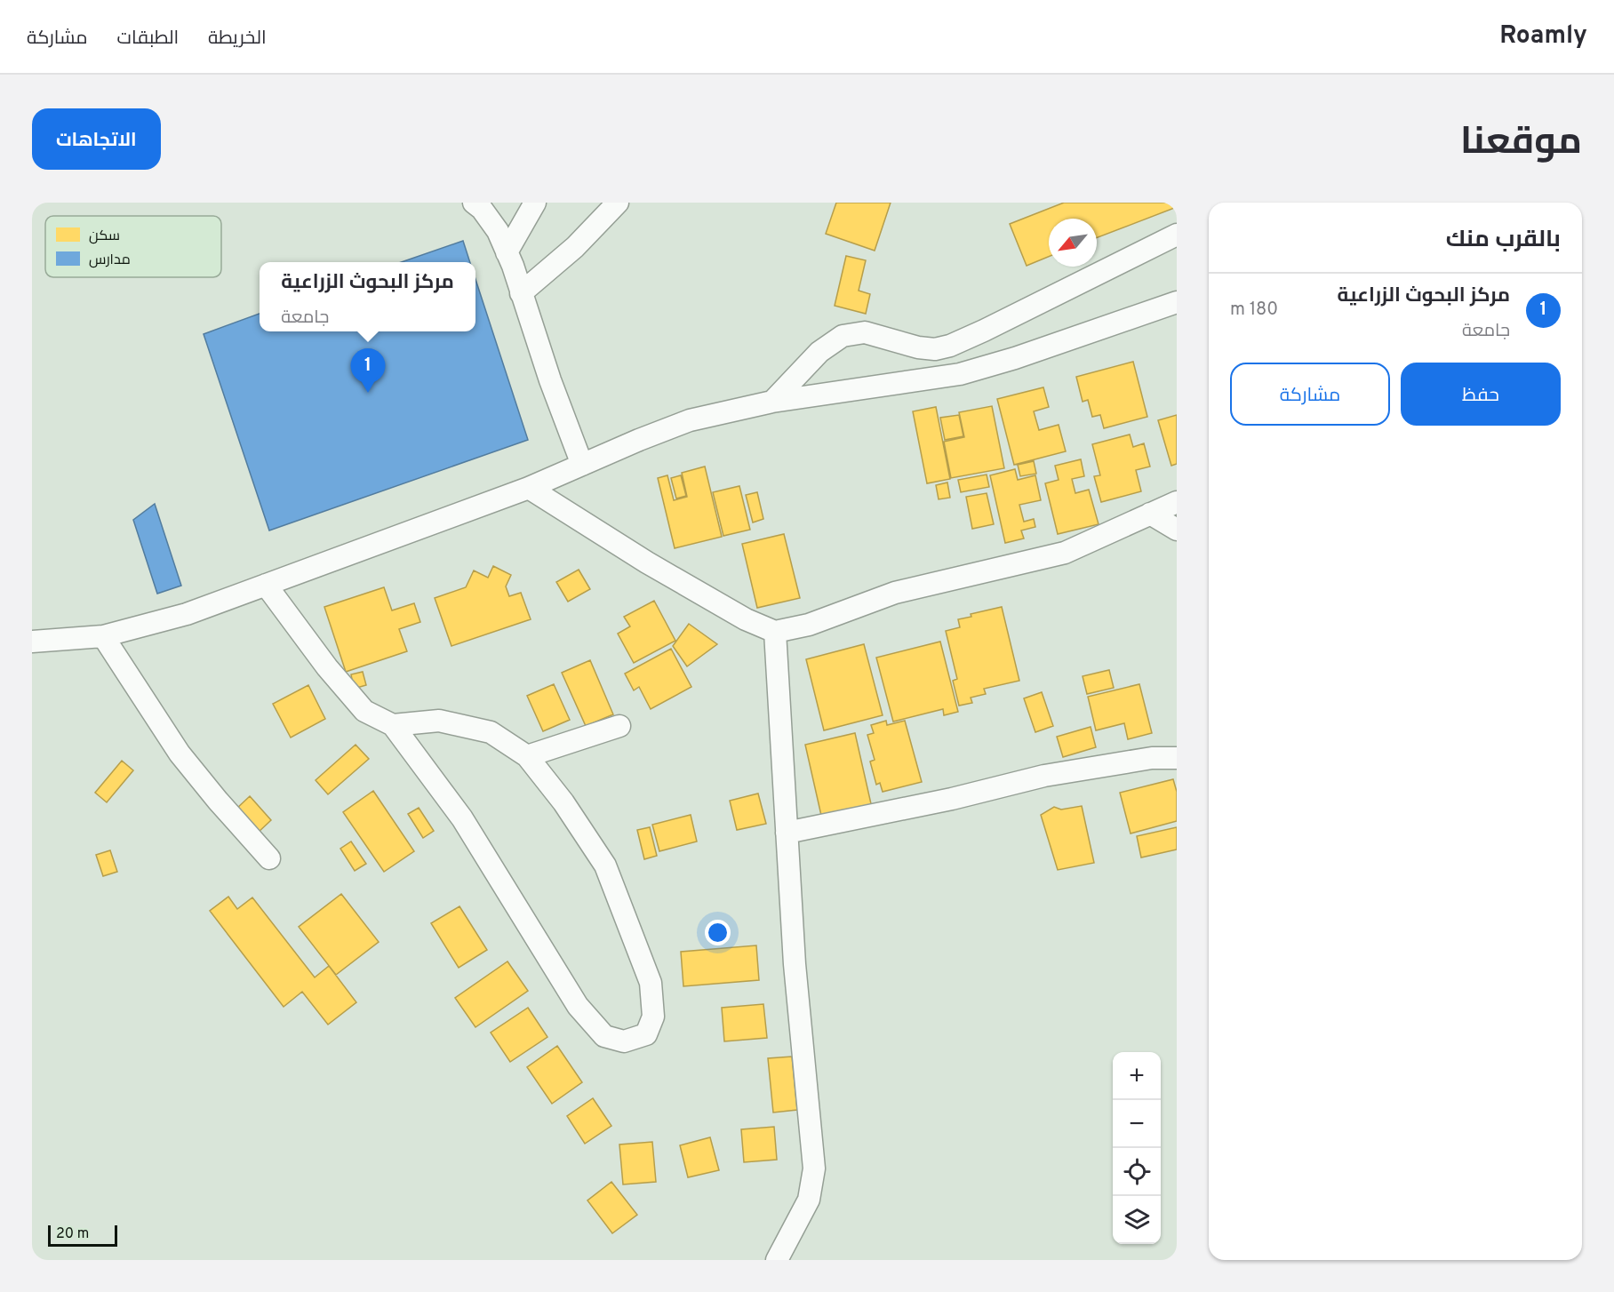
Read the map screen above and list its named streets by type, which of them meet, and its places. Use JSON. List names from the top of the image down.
{
  "legend": ["سكن", "مدارس"],
  "scale_bar": "20 m",
  "north": "bottom left",
  "page": {
    "header": "Roamly",
    "nav": ["الخريطة", "الطبقات", "مشاركة"],
    "title": "موقعنا",
    "buttons": [
      "الاتجاهات",
      ["حفظ", "مشاركة"]
    ],
    "heading": "بالقرب منك",
    "popup": ["مركز البحوث الزراعية", "جامعة"],
    "list": [
      {
        "mark": "1",
        "name": "مركز البحوث الزراعية",
        "note": "جامعة",
        "value": "180 m"
      }
    ],
    "pins": "1",
    "map_buttons": ["+", "−"],
    "scale": "20 m"
  }
}
